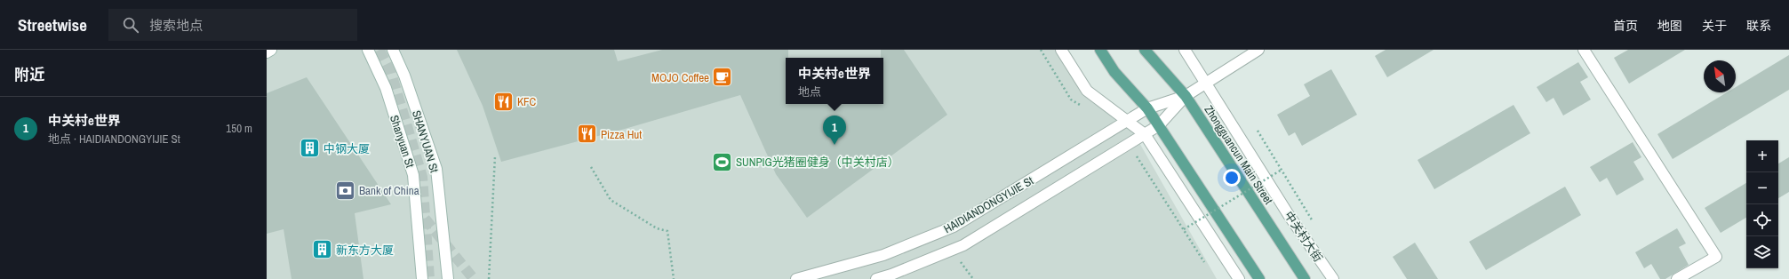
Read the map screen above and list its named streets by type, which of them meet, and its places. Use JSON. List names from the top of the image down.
{
  "streets": {
    "main road": ["Zhongguancun Main Street"],
    "street": [
      "Shanyuan St",
      "SHANYUAN St",
      "HAIDIANDONGYIJIE St",
      "中关村大街"
    ]
  },
  "crossings": [
    ["Zhongguancun Main Street", "HAIDIANDONGYIJIE St"]
  ],
  "places": {
    "cafe": ["MOJO Coffee"],
    "restaurant": ["KFC", "Pizza Hut"],
    "building": ["中钢大厦", "新东方大厦"],
    "sports": ["SUNPIG光猪圈健身（中关村店）"],
    "bank": ["Bank of China"]
  },
  "north": "top left",
  "page": {
    "header": "Streetwise",
    "search": "搜索地点",
    "nav": [
      "首页",
      "地图",
      "关于",
      "联系"
    ],
    "heading": "附近",
    "popup": ["中关村e世界", "地点"],
    "list": [
      {
        "mark": "1",
        "name": "中关村e世界",
        "note": "地点 · HAIDIANDONGYIJIE St",
        "value": "150 m"
      }
    ],
    "pins": "1",
    "map_buttons": ["+", "−"]
  }
}
